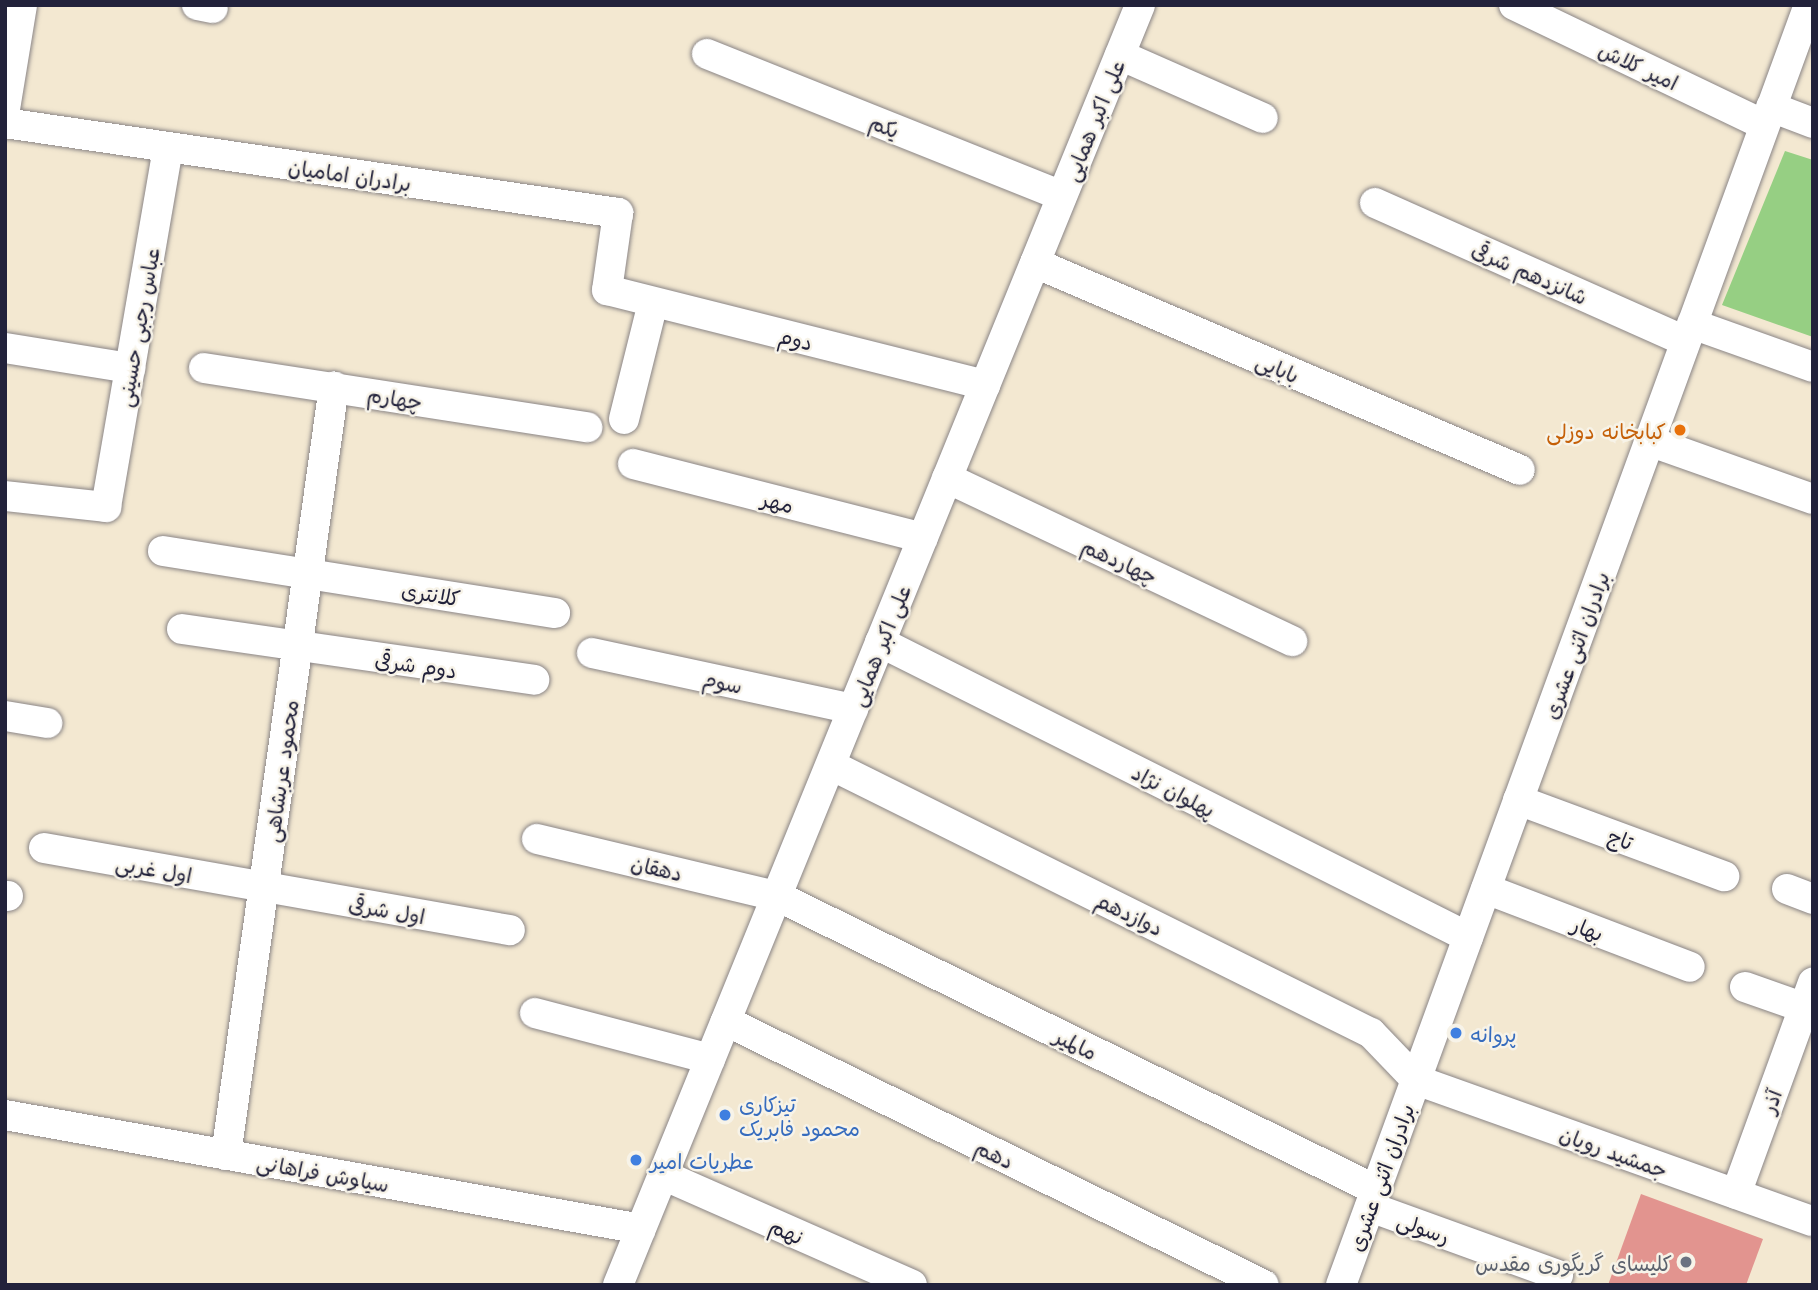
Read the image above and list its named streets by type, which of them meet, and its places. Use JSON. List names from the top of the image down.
{
  "streets": {
    "street": [
      "امیر کلاش",
      "علی اکبر همایی",
      "یکم",
      "برادران امامیان",
      "شانزدهم شرقی",
      "عباس رجبی حسینی",
      "دوم",
      "بابایی",
      "چهارم",
      "مهر",
      "چهاردهم",
      "کلانتری",
      "برادران اثنی عشری",
      "دوم شرقی",
      "سوم",
      "محمود عربشاهی",
      "پهلوان نژاد",
      "تاج",
      "دهقان",
      "اول غربی",
      "اول شرقی",
      "دوازدهم",
      "بهار",
      "مالمیر",
      "آذر",
      "جمشید رویان",
      "دهم",
      "سیاوش فراهانی",
      "رسولی",
      "نهم"
    ]
  },
  "crossings": [
    ["امیر کلاش", "برادران اثنی عشری"],
    ["علی اکبر همایی", "یکم"],
    ["علی اکبر همایی", "دوم"],
    ["علی اکبر همایی", "بابایی"],
    ["علی اکبر همایی", "مهر"],
    ["علی اکبر همایی", "چهاردهم"],
    ["علی اکبر همایی", "سوم"],
    ["علی اکبر همایی", "پهلوان نژاد"],
    ["علی اکبر همایی", "دهقان"],
    ["علی اکبر همایی", "دوازدهم"],
    ["علی اکبر همایی", "مالمیر"],
    ["علی اکبر همایی", "دهم"],
    ["علی اکبر همایی", "سیاوش فراهانی"],
    ["علی اکبر همایی", "نهم"],
    ["برادران امامیان", "عباس رجبی حسینی"],
    ["برادران امامیان", "دوم"],
    ["شانزدهم شرقی", "برادران اثنی عشری"],
    ["چهارم", "محمود عربشاهی"],
    ["کلانتری", "محمود عربشاهی"],
    ["برادران اثنی عشری", "پهلوان نژاد"],
    ["برادران اثنی عشری", "تاج"],
    ["برادران اثنی عشری", "دوازدهم"],
    ["برادران اثنی عشری", "بهار"],
    ["برادران اثنی عشری", "مالمیر"],
    ["برادران اثنی عشری", "جمشید رویان"],
    ["برادران اثنی عشری", "رسولی"],
    ["دوم شرقی", "محمود عربشاهی"],
    ["محمود عربشاهی", "اول غربی"],
    ["محمود عربشاهی", "اول شرقی"],
    ["محمود عربشاهی", "سیاوش فراهانی"],
    ["دهقان", "مالمیر"],
    ["اول غربی", "اول شرقی"],
    ["دوازدهم", "جمشید رویان"],
    ["مالمیر", "رسولی"],
    ["آذر", "جمشید رویان"]
  ],
  "places": [
    "کبابخانه دوزلی",
    "پروانه",
    "تیزکاری محمود فابریک",
    "عطریات امیر",
    "کلیسای گریگوری مقدس"
  ]
}
